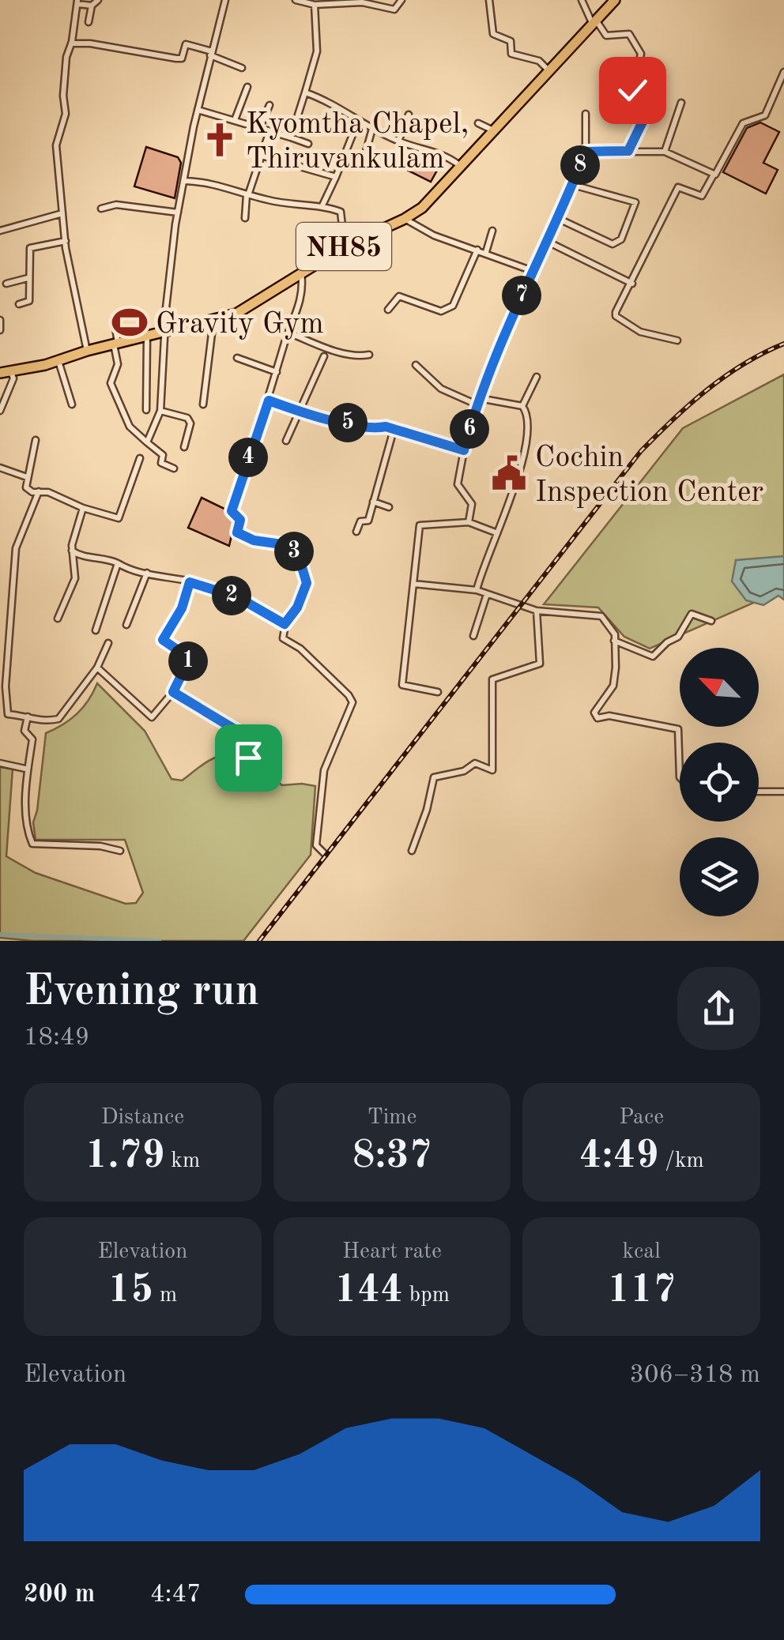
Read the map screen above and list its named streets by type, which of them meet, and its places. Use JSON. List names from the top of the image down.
{
  "streets": {
    "highway": ["NH85"]
  },
  "places": {
    "church": ["Kyomtha Chapel, Thiruvankulam"],
    "sports": ["Gravity Gym"],
    "public building": ["Cochin Inspection Center"]
  },
  "north": "top left",
  "page": {
    "pins": [
      "8",
      "7",
      "5",
      "6",
      "4",
      "3",
      "2",
      "1"
    ],
    "heading": ["Evening run", "18:49"],
    "stats": [
      ["Distance", "1.79 km"],
      ["Time", "8:37"],
      ["Pace", "4:49 /km"],
      ["Elevation", "15 m"],
      ["Heart rate", "144 bpm"],
      ["kcal", "117"]
    ],
    "chart": ["Elevation", "306–318 m"],
    "list": [
      {
        "name": "200 m",
        "note": "4:47"
      }
    ]
  }
}
